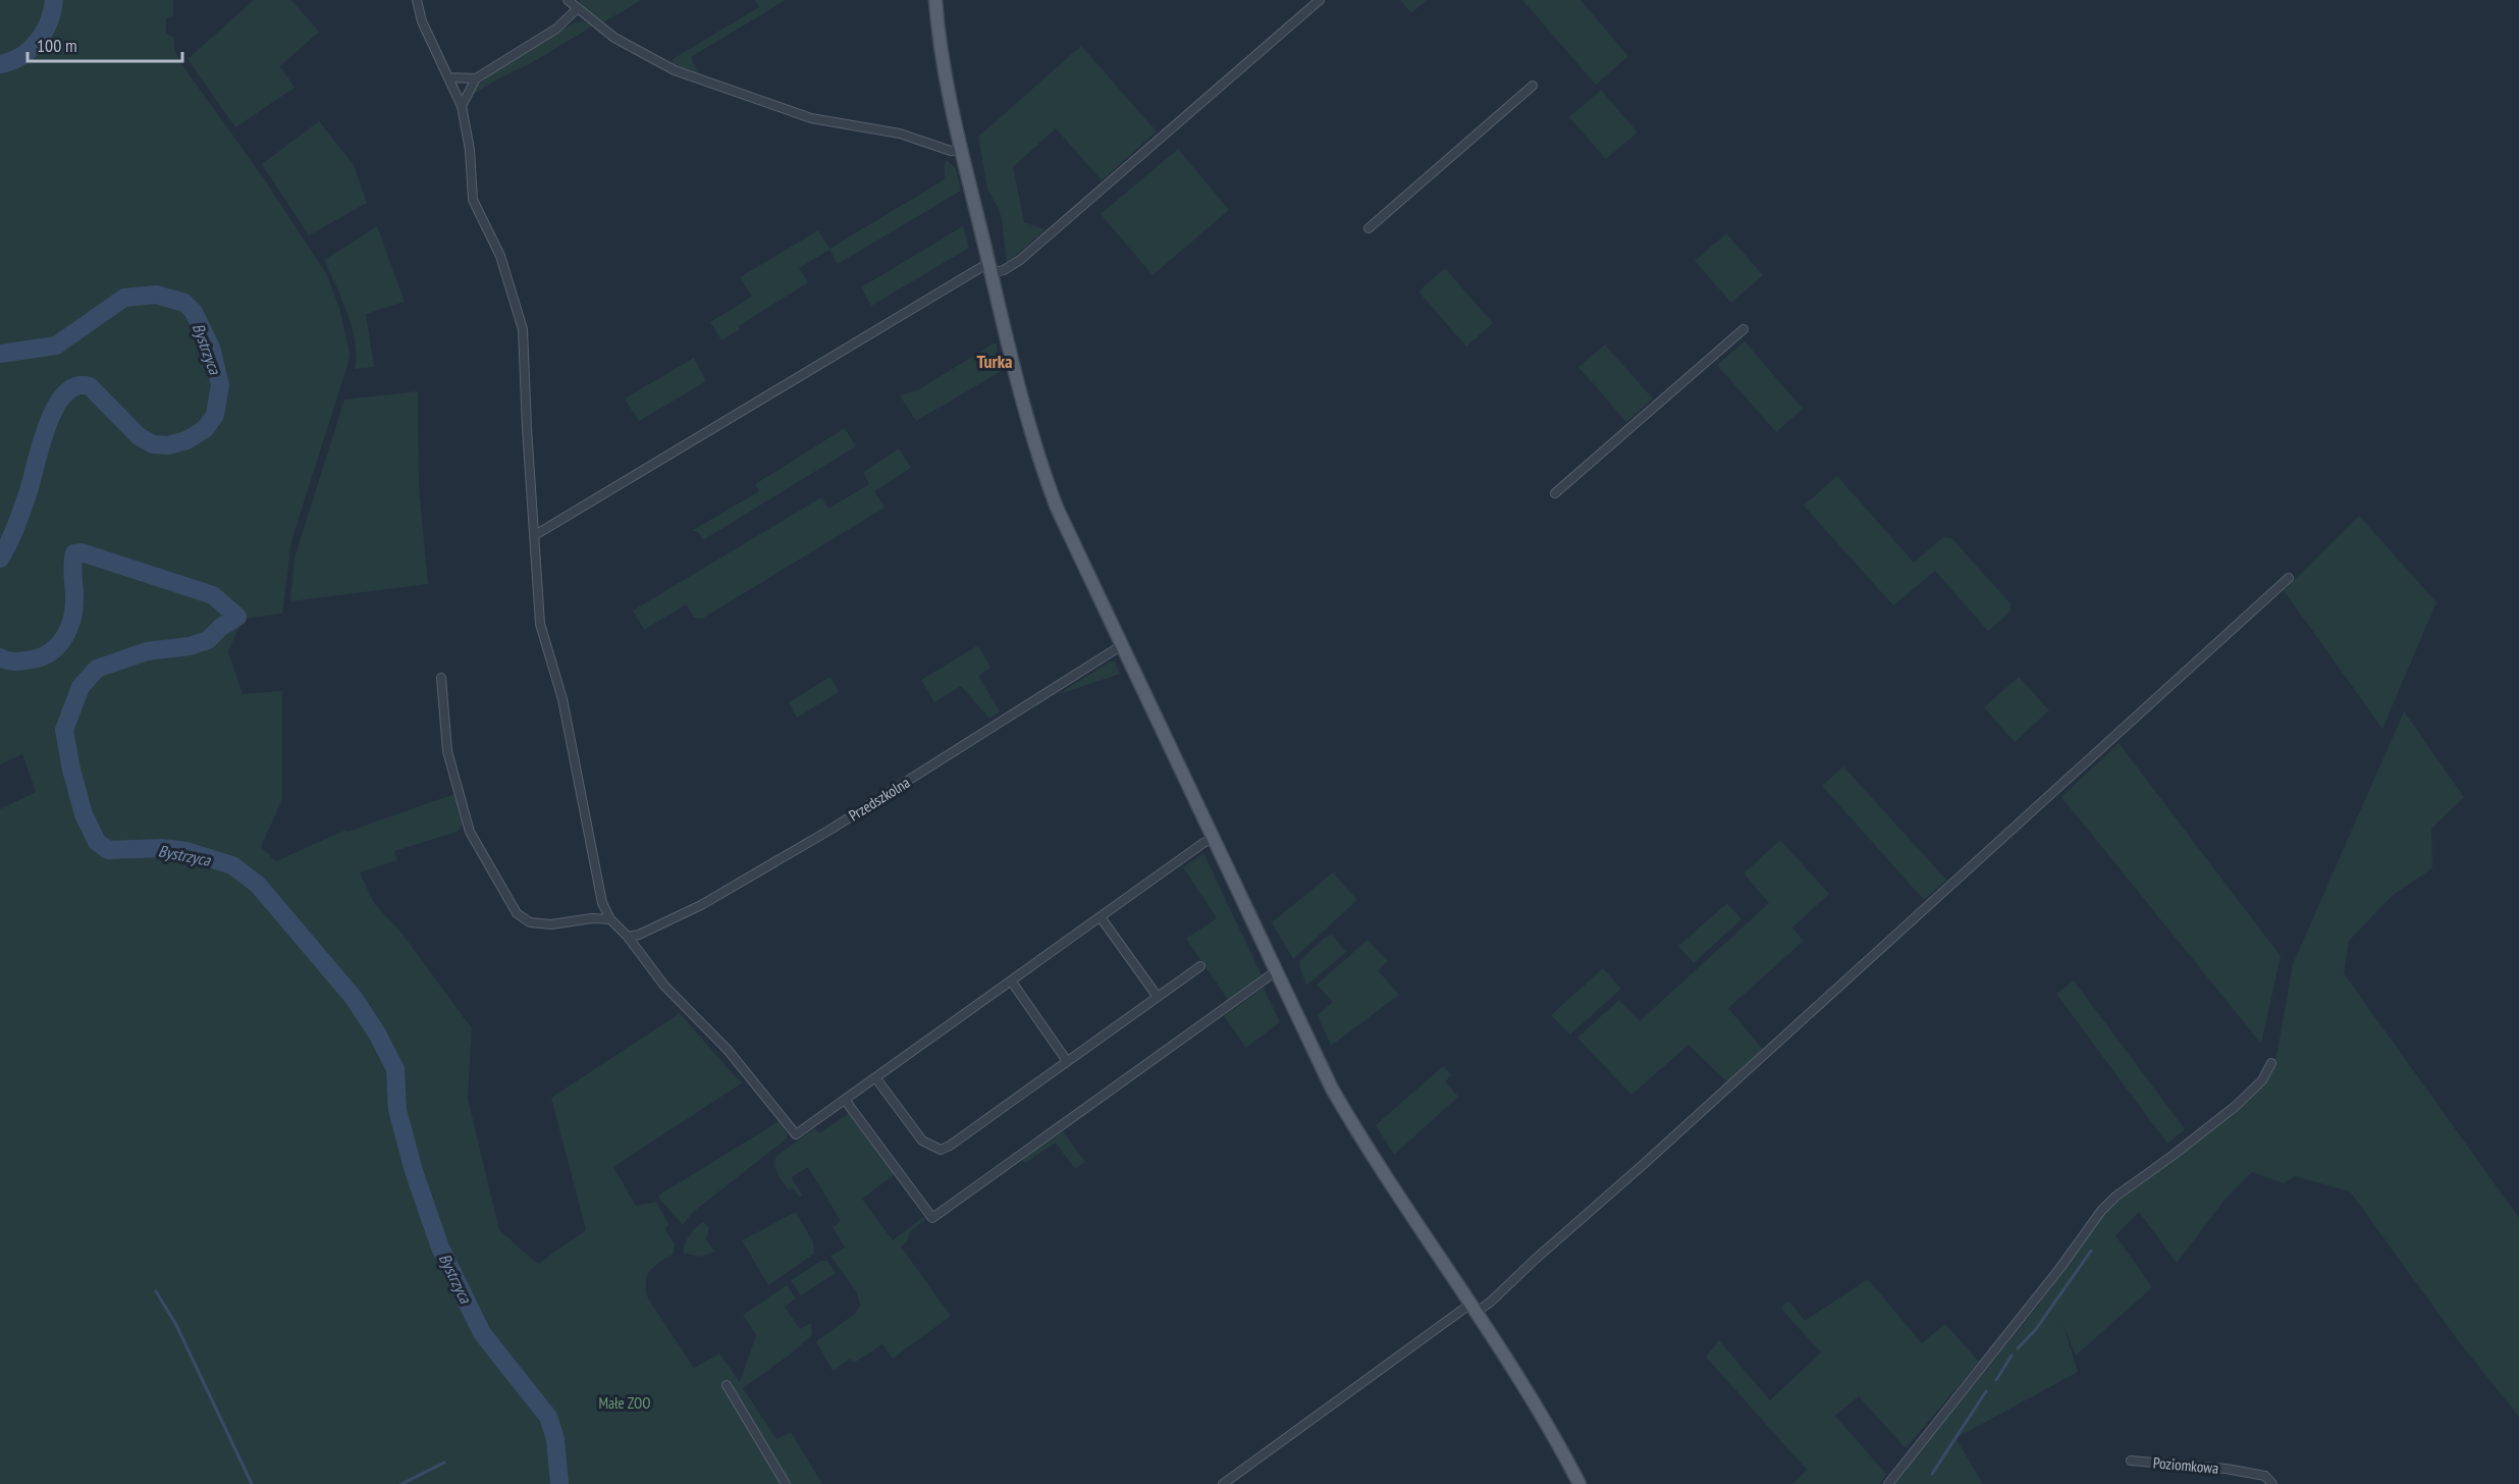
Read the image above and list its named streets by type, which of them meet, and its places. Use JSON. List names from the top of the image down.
{
  "streets": {
    "street": ["Przedszkolna", "Poziomkowa"]
  },
  "districts": ["Turka"],
  "water": ["Bystrzyca"],
  "parks": ["Małe ZOO"],
  "scale_bar": "100 m"
}
